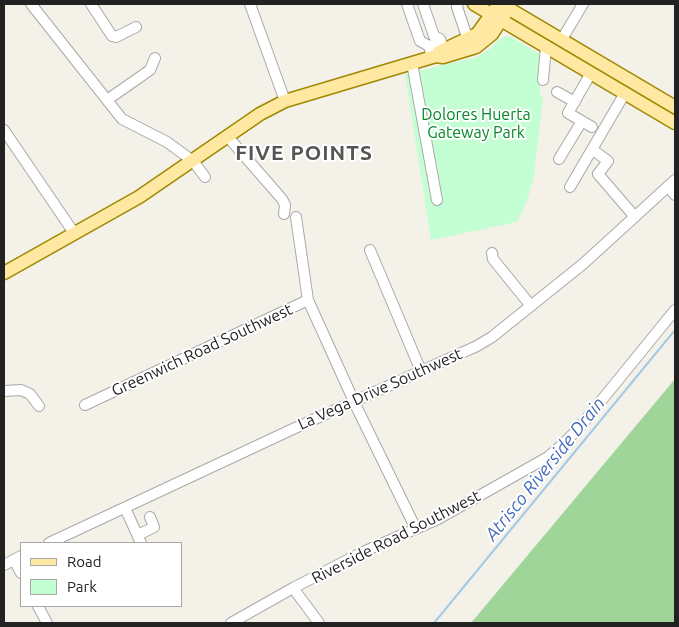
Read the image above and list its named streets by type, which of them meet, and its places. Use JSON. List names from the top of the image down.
{
  "streets": {
    "street": ["Greenwich Road Southwest", "La Vega Drive Southwest", "Riverside Road Southwest"]
  },
  "crossings": [
    ["Greenwich Road Southwest", "La Vega Drive Southwest"],
    ["Greenwich Road Southwest", "Riverside Road Southwest"]
  ],
  "districts": ["FIVE POINTS"],
  "water": ["Atrisco Riverside Drain"],
  "parks": ["Dolores Huerta Gateway Park"],
  "legend": ["Road", "Park"]
}
